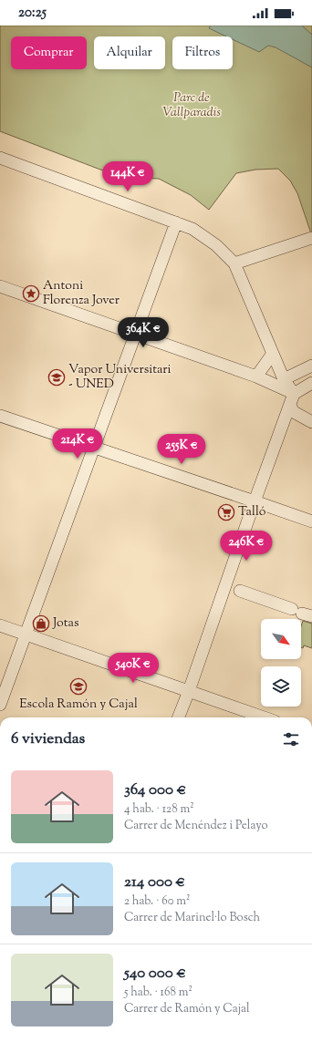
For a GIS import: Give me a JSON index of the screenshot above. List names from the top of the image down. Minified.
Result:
{"parks":["Parc de Vallparadís"],"places":{"place":["Antoni Florenza Jover"],"school or university":["Vapor Universitari - UNED","Escola Ramón y Cajal"],"supermarket":["Talló"],"shop":["Jotas"]},"north":"bottom right","page":{"status":"20:25","chip":["Comprar","Alquilar","Filtros"],"price":["144K €","364K €","214K €","255K €","246K €","540K €"],"heading":"6 viviendas","list":[{"name":"364 000 €","note":"4 hab. · 128 m² · Carrer de Menéndez i Pelayo"},{"name":"214 000 €","note":"2 hab. · 60 m² · Carrer de Marinel·lo Bosch"},{"name":"540 000 €","note":"5 hab. · 168 m² · Carrer de Ramón y Cajal"}]}}
